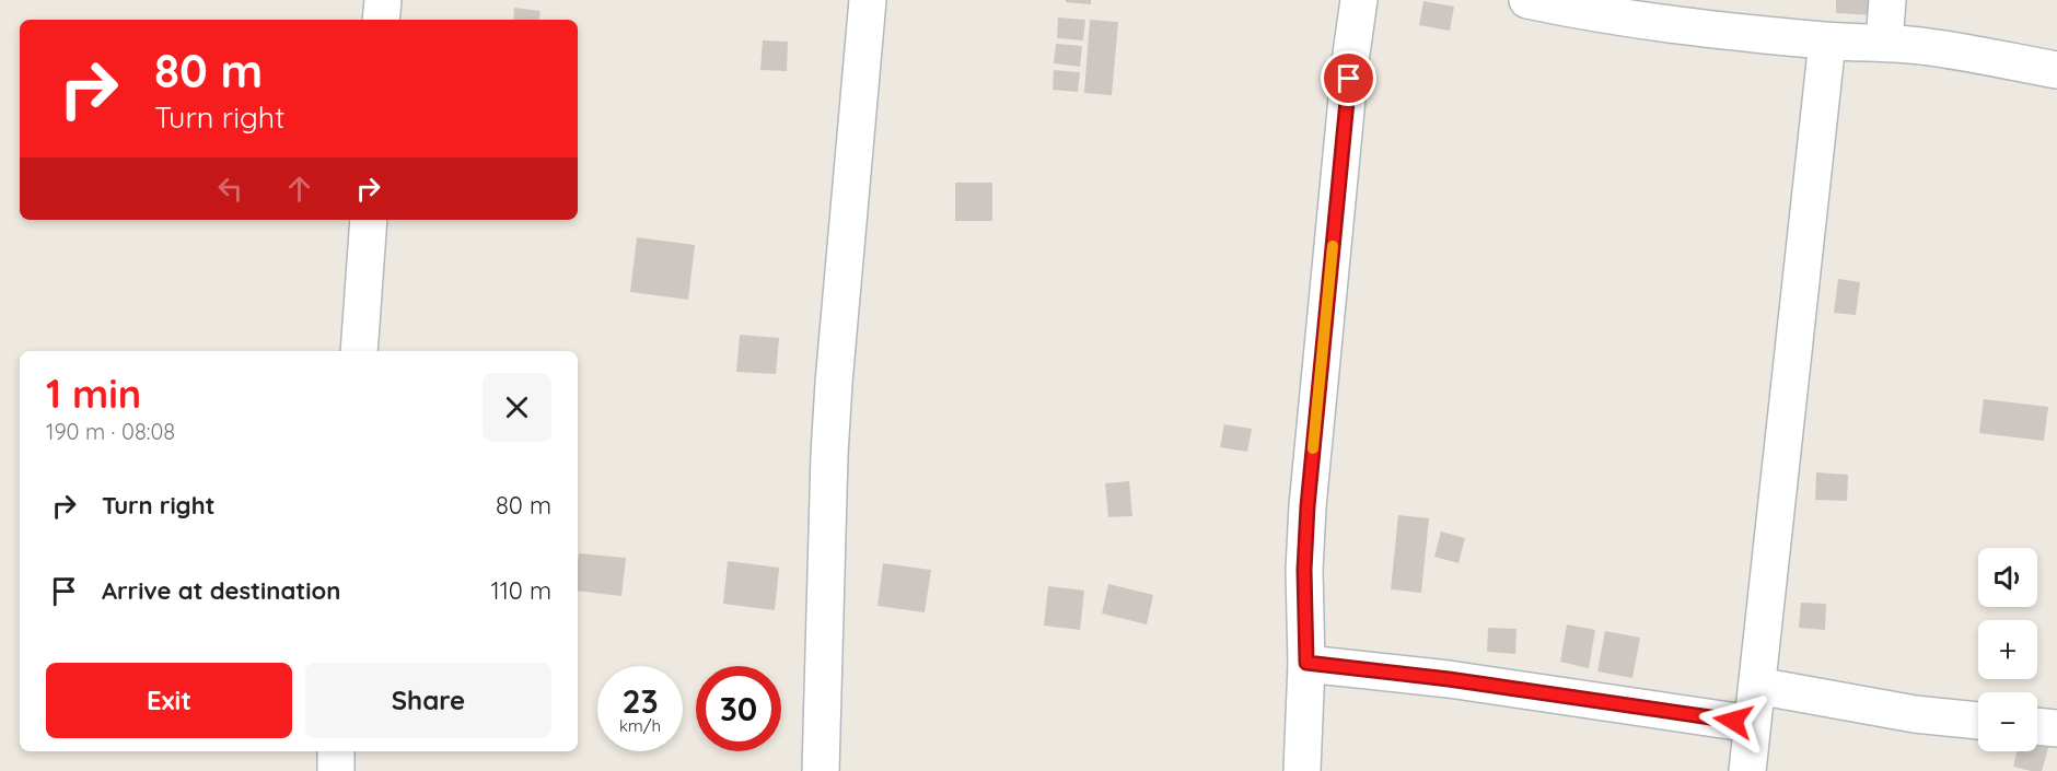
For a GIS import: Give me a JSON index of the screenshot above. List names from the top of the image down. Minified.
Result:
{"page":{"turn":["80 m","Turn right"],"heading":["1 min","190 m · 08:08"],"list":[{"name":"Turn right","value":"80 m"},{"name":"Arrive at destination","value":"110 m"}],"map_buttons":["+","−"],"buttons":["Exit","Share"],"speed":"23 km/h","limit":"30"}}
